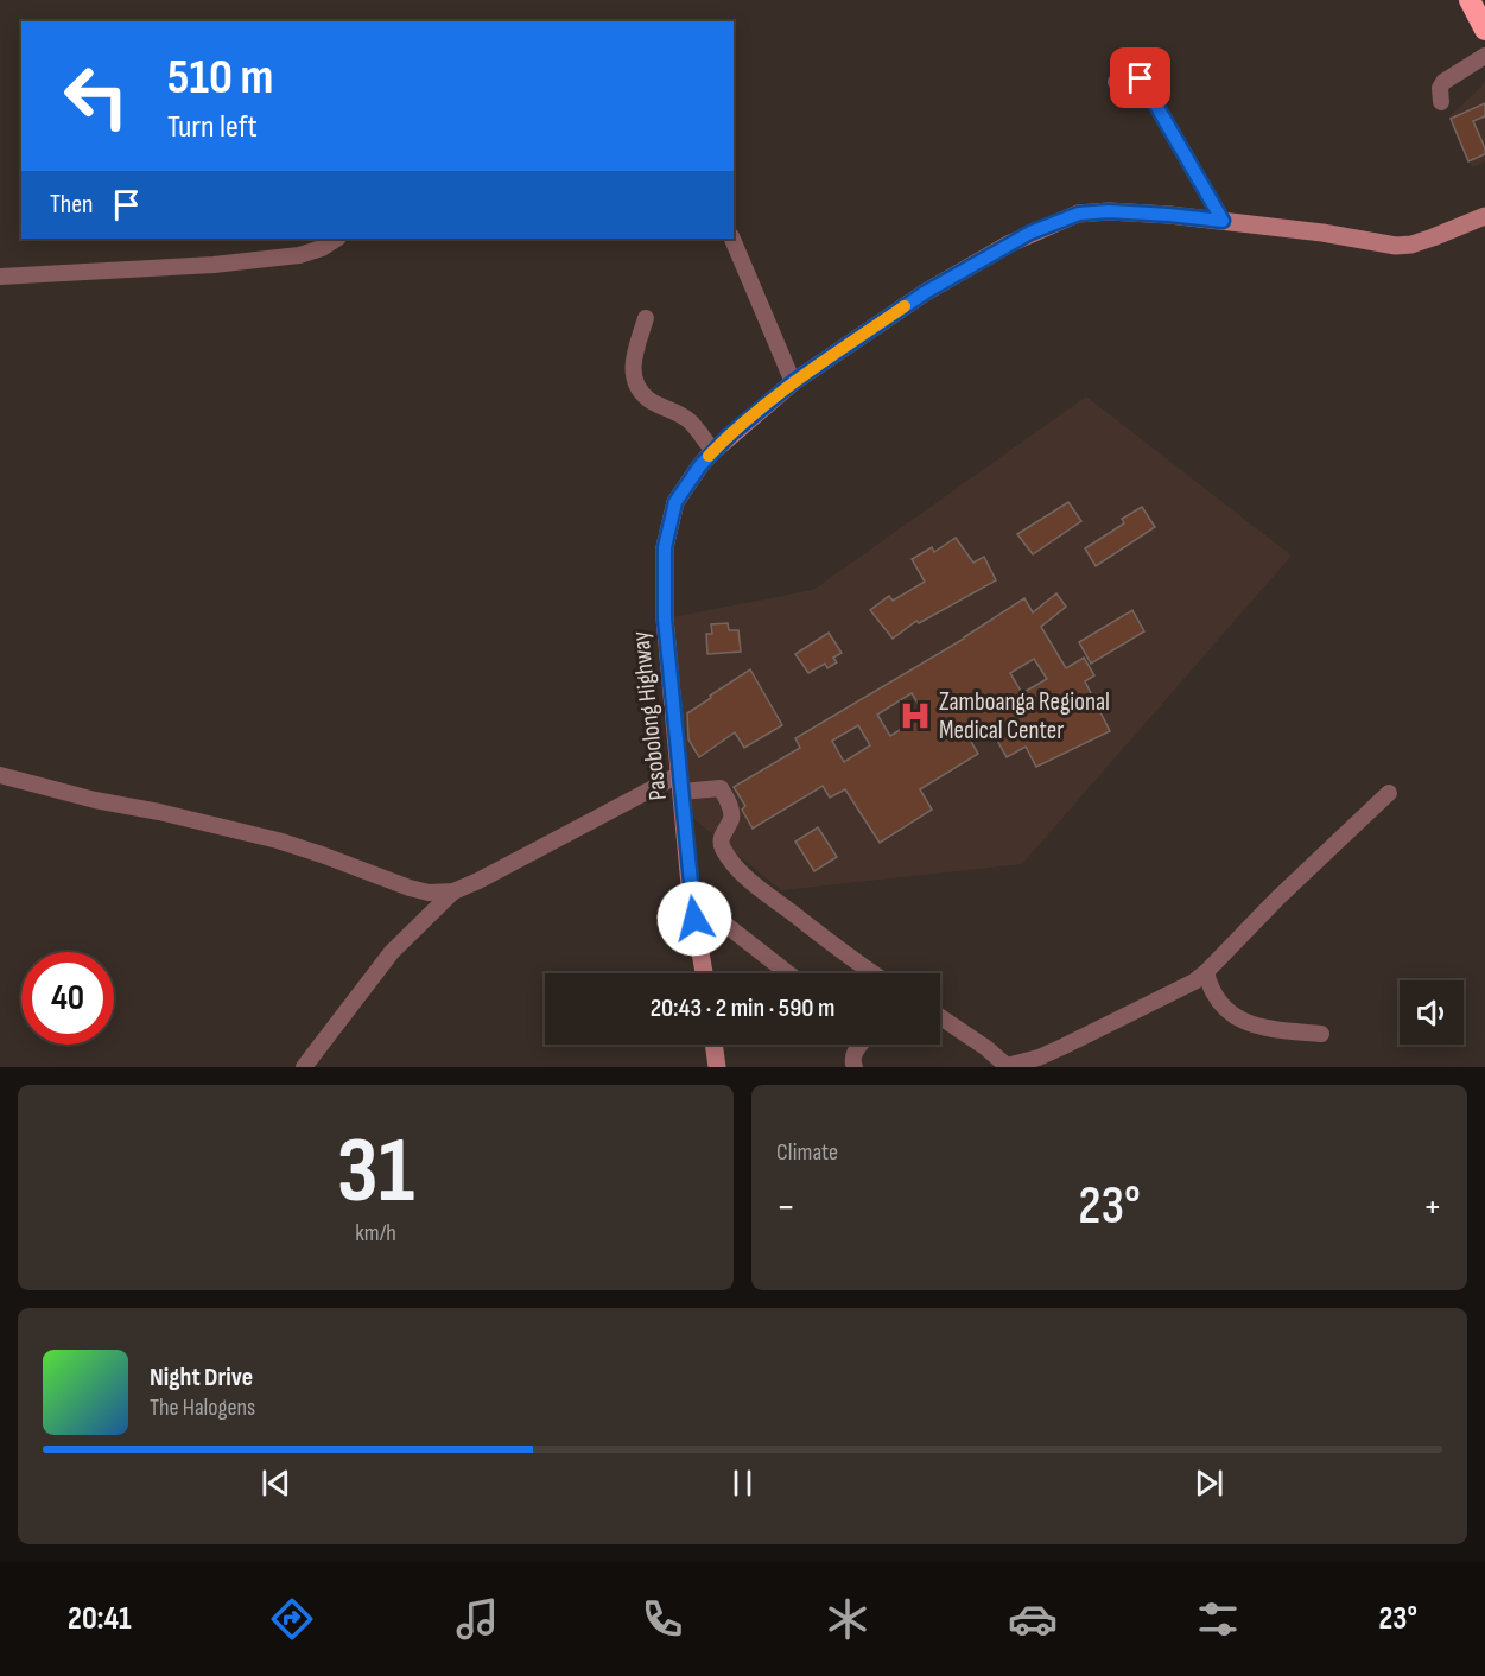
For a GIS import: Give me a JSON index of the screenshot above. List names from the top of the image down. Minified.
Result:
{"streets":{"street":["Pasobolong Highway"]},"places":{"hospital":["Zamboanga Regional Medical Center"]},"page":{"turn":["510 m","Turn left"],"then":"Then","limit":"40","trip":"20:43 · 2 min · 590 m","tile":[["31","km/h"],"Climate"],"heat":["−","23°","+"],"song":["Night Drive","The Halogens"],"tabs":["20:41","23°"]}}
